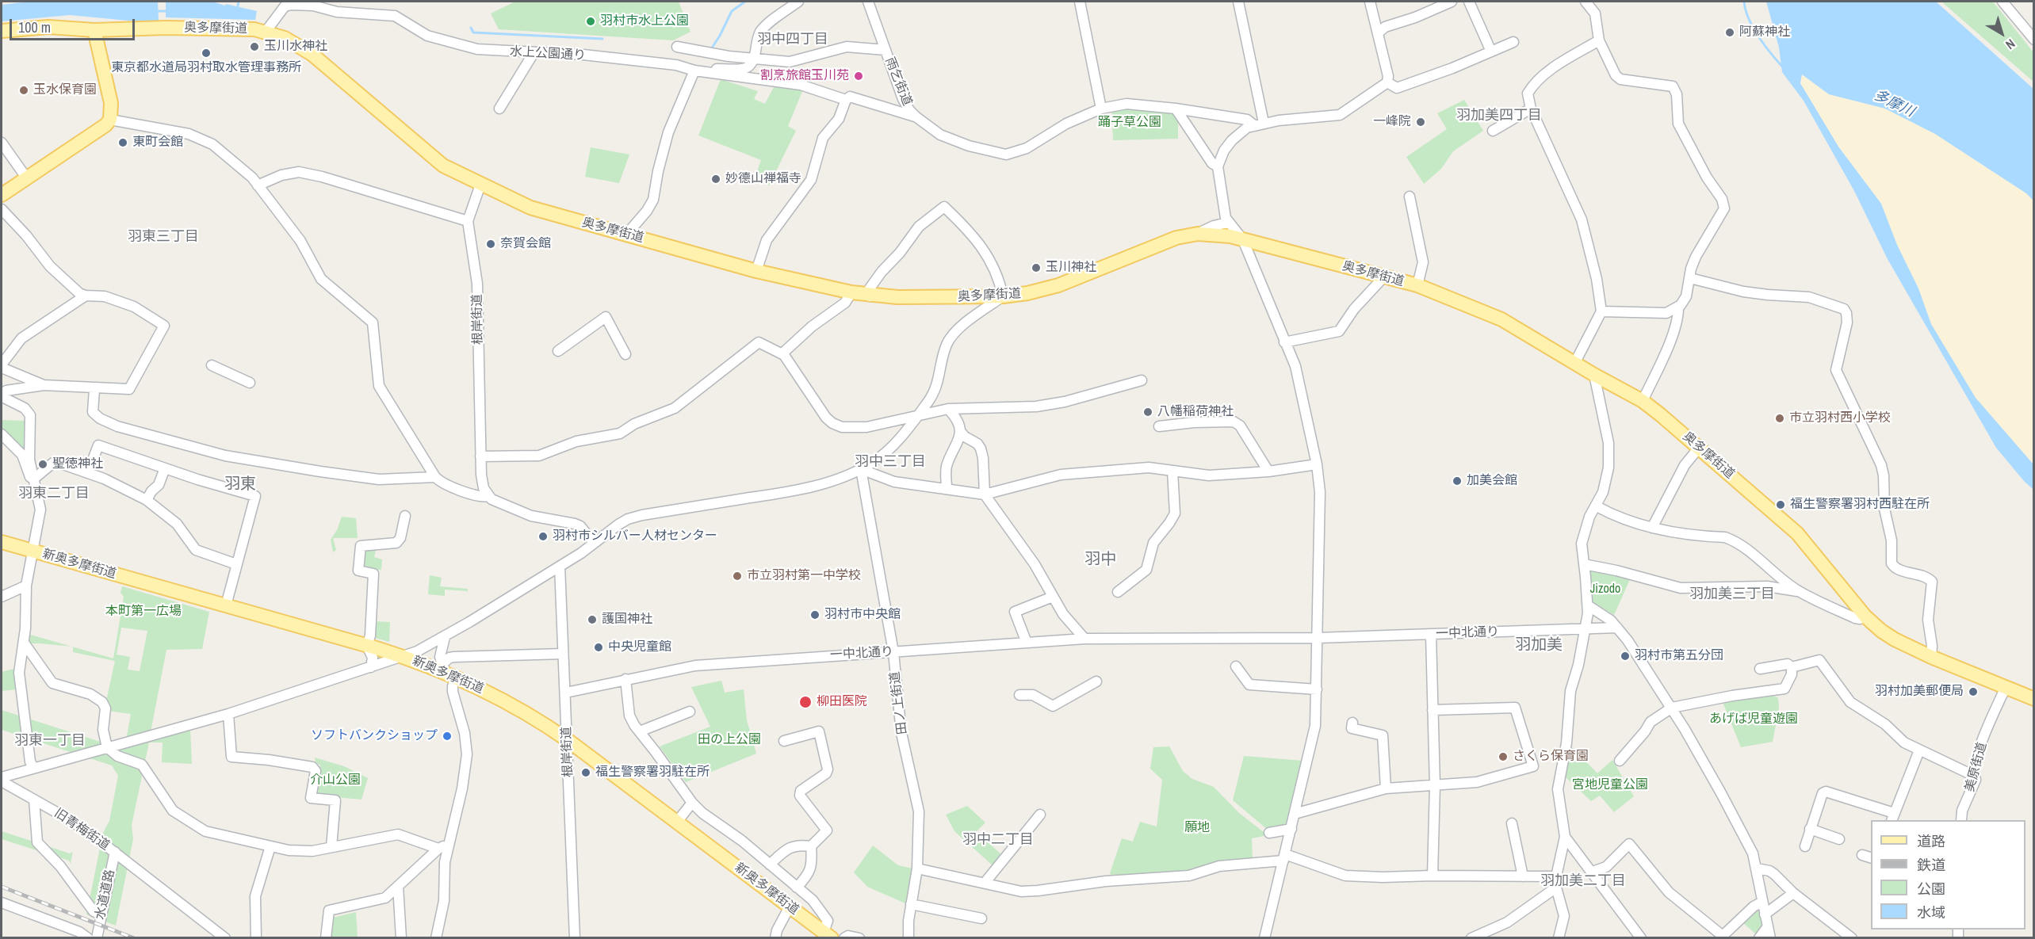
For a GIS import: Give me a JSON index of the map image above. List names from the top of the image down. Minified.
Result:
{"streets":{"main road":["奥多摩街道","新奥多摩街道"],"street":["水上公園通り","雨乞街道","根岸街道","一中北通り","田ノ上街道","美原街道","旧青梅街道","水道道路"]},"crossings":[["奥多摩街道","水上公園通り"],["奥多摩街道","根岸街道"],["奥多摩街道","美原街道"],["水上公園通り","雨乞街道"],["根岸街道","新奥多摩街道"],["根岸街道","一中北通り"],["一中北通り","田ノ上街道"],["旧青梅街道","水道道路"]],"districts":["羽中四丁目","羽加美四丁目","羽東三丁目","羽中三丁目","羽東","羽東二丁目","羽中","羽加美三丁目","羽加美","羽東一丁目","羽中二丁目","羽加美二丁目"],"water":["多摩川"],"parks":["踊子草公園","Jizodo","本町第一広場","あげば児童遊園","田の上公園","介山公園","宮地児童公園","願地"],"places":["羽村市水上公園","阿蘇神社","玉川水神社","東京都水道局羽村取水管理事務所","割烹旅館玉川苑","玉水保育園","一峰院","東町会館","妙德山禅福寺","奈賀会館","玉川神社","八幡稲荷神社","市立羽村西小学校","聖徳神社","加美会館","福生警察署羽村西駐在所","羽村市シルバー人材センター","市立羽村第一中学校","羽村市中央館","護国神社","中央児童館","羽村市第五分団","羽村加美郵便局","柳田医院","ソフトバンクショップ","さくら保育園","福生警察署羽駐在所"],"legend":["道路","鉄道","公園","水域"],"scale_bar":"100 m","north":"bottom right"}
